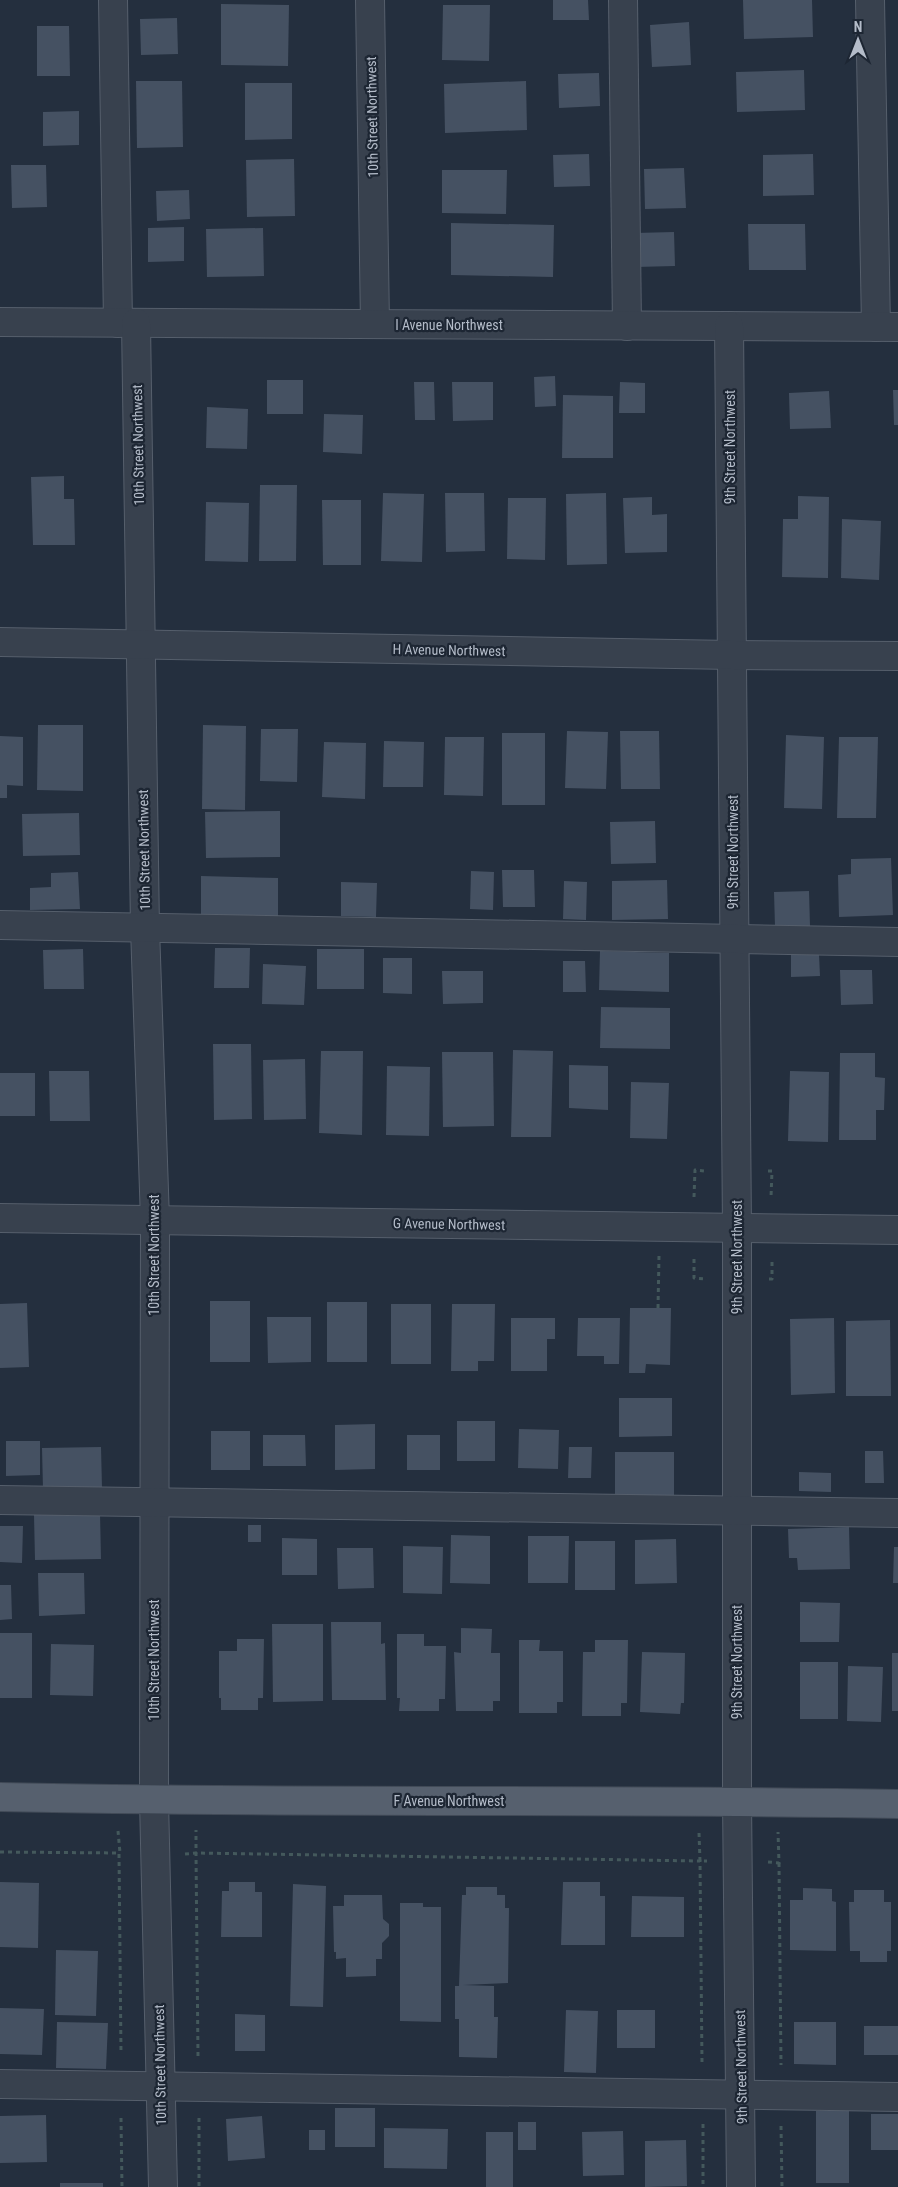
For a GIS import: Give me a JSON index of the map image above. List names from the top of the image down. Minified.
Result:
{"streets":{"main road":["F Avenue Northwest"],"street":["10th Street Northwest","I Avenue Northwest","9th Street Northwest","H Avenue Northwest","G Avenue Northwest"]},"crossings":[["10th Street Northwest","I Avenue Northwest"],["10th Street Northwest","H Avenue Northwest"],["10th Street Northwest","G Avenue Northwest"],["10th Street Northwest","F Avenue Northwest"],["I Avenue Northwest","9th Street Northwest"],["9th Street Northwest","H Avenue Northwest"],["9th Street Northwest","G Avenue Northwest"],["9th Street Northwest","F Avenue Northwest"]],"north":"top"}
